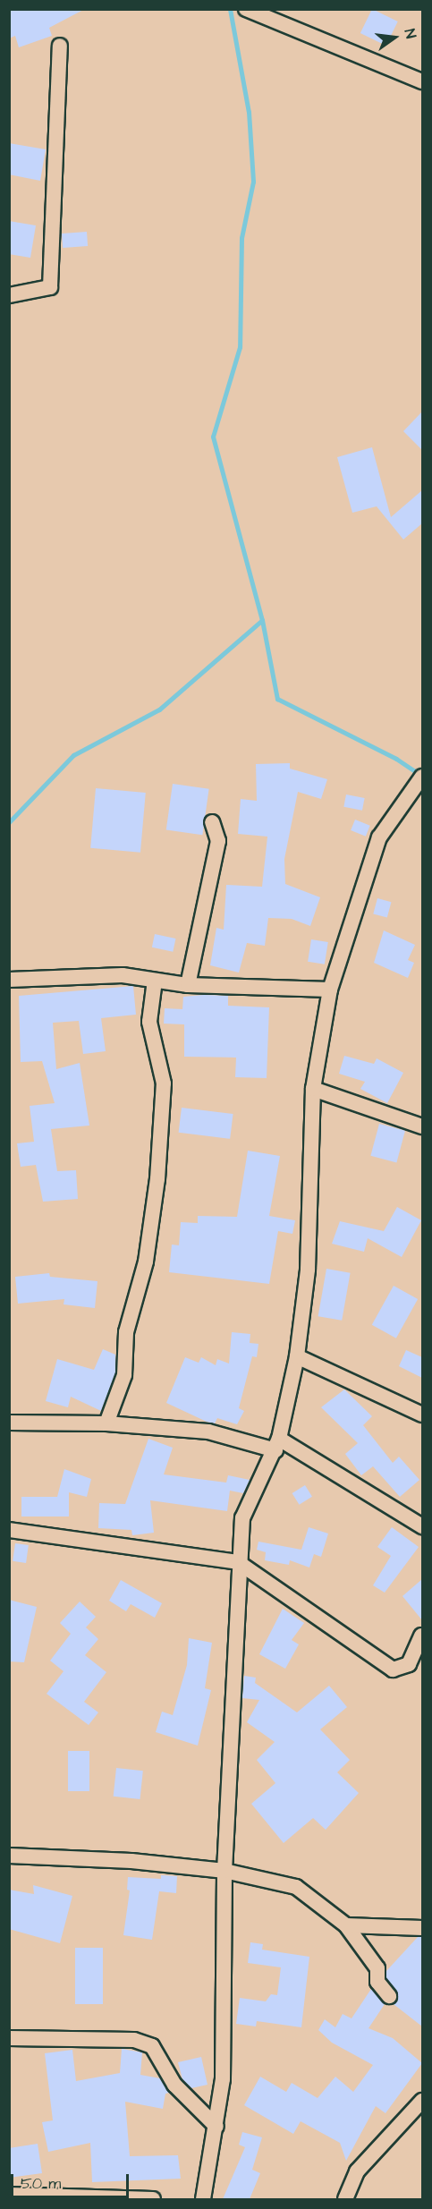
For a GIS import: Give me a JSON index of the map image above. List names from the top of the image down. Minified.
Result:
{"scale_bar":"50 m","north":"right"}
